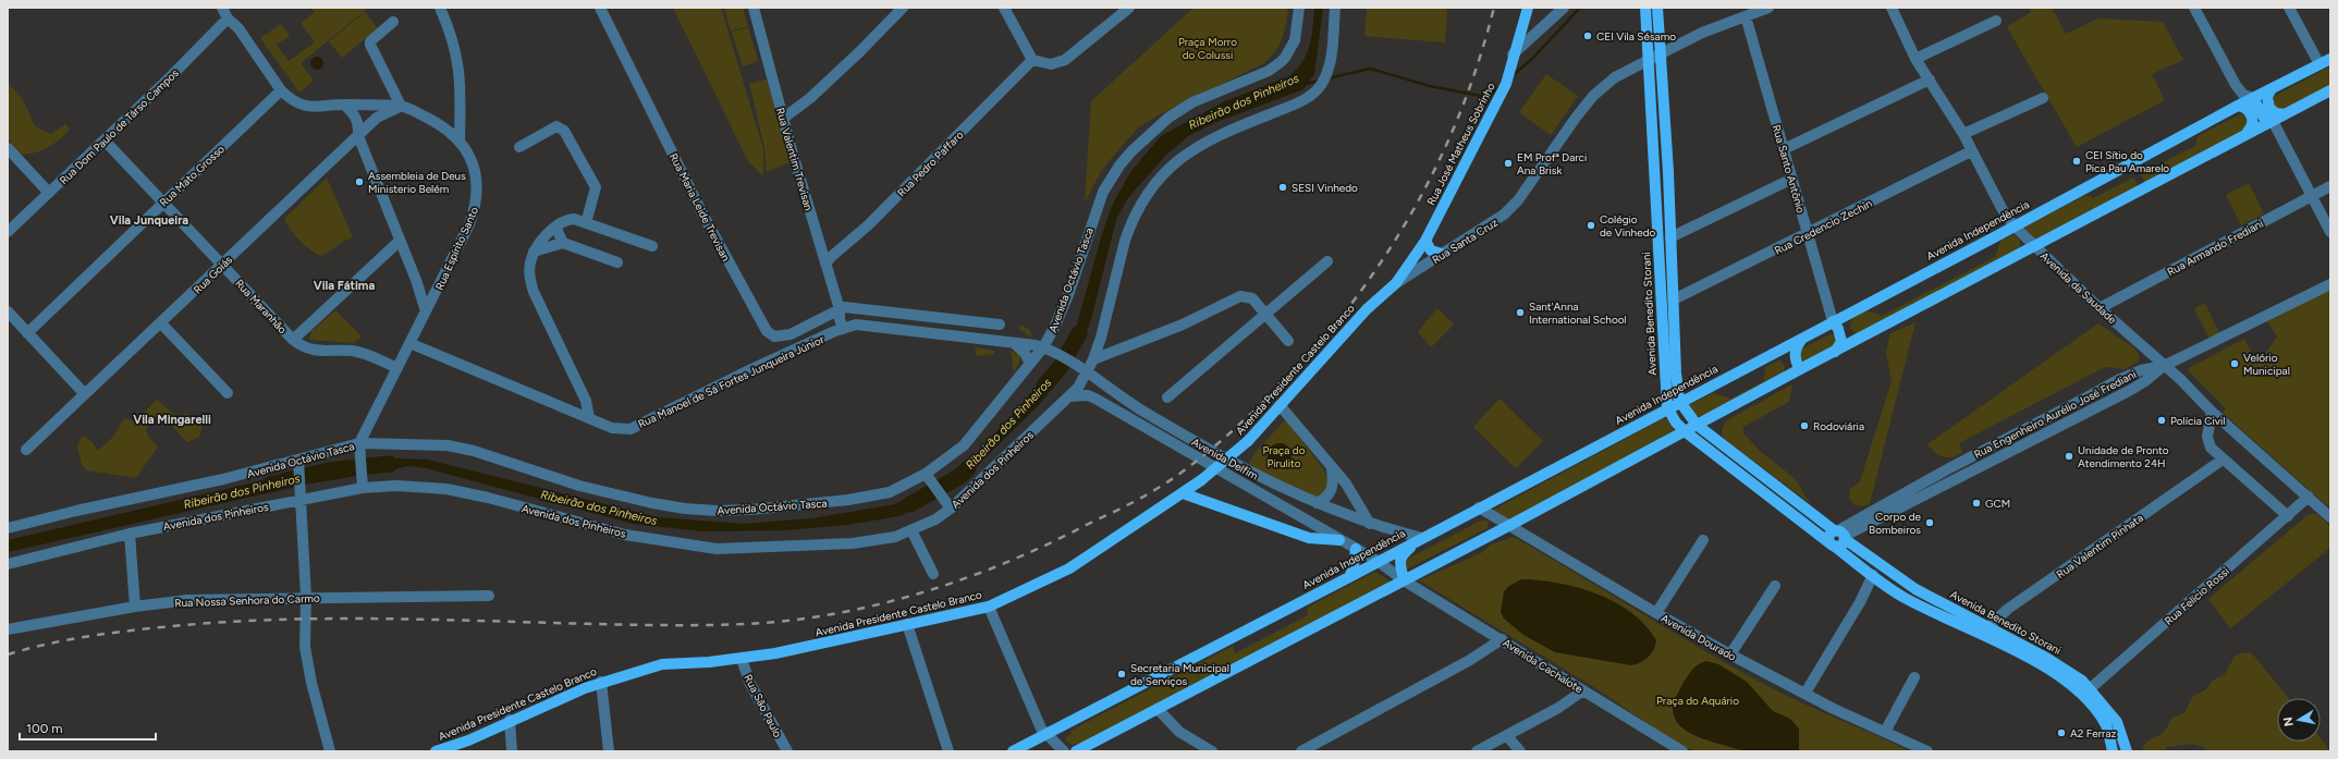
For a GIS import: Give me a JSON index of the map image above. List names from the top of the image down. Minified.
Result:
{"streets":{"main road":["Rua José Matheus Sobrinho","Avenida Independência","Avenida Benedito Storani","Avenida Presidente Castelo Branco"],"street":["Rua Dom Paulo de Társo Campos","Rua Valentim Trevisan","Rua Pedro Paffaro","Rua Santo Antônio","Rua Mato Grosso","Rua Maria Leide Trevisan","Rua Credencio Zechin","Rua Santa Cruz","Rua Armando Frediani","Rua Espírito Santo","Rua Goiás","Avenida Octávio Tasca","Avenida da Saudade","Rua Maranhão","Rua Manoel de Sá Fortes Junqueira Júnior","Rua Engenheiro Aurélio José Frediani","Avenida Delfim","Avenida dos Pinheiros","Rua Valentim Pinhata","Rua Felício Rossi","Rua Nossa Senhora do Carmo","Avenida Dourado","Avenida Cachalote","Rua São Paulo"]},"crossings":[["Rua Dom Paulo de Társo Campos","Rua Espírito Santo"],["Rua Dom Paulo de Társo Campos","Rua Maranhão"],["Rua José Matheus Sobrinho","Rua Santa Cruz"],["Rua José Matheus Sobrinho","Avenida Presidente Castelo Branco"],["Rua Valentim Trevisan","Rua Pedro Paffaro"],["Rua Valentim Trevisan","Rua Maria Leide Trevisan"],["Rua Valentim Trevisan","Rua Manoel de Sá Fortes Junqueira Júnior"],["Rua Santo Antônio","Rua Credencio Zechin"],["Rua Santo Antônio","Avenida Independência"],["Rua Santo Antônio","Rua Santa Cruz"],["Rua Mato Grosso","Rua Espírito Santo"],["Rua Mato Grosso","Rua Maranhão"],["Rua Credencio Zechin","Avenida da Saudade"],["Rua Credencio Zechin","Avenida Benedito Storani"],["Avenida Independência","Avenida da Saudade"],["Avenida Independência","Avenida Benedito Storani"],["Avenida Independência","Avenida Delfim"],["Avenida Independência","Avenida Dourado"],["Avenida Independência","Avenida Cachalote"],["Rua Santa Cruz","Avenida Benedito Storani"],["Rua Santa Cruz","Avenida Presidente Castelo Branco"],["Rua Armando Frediani","Avenida da Saudade"],["Rua Espírito Santo","Rua Goiás"],["Rua Espírito Santo","Avenida Octávio Tasca"],["Rua Espírito Santo","Rua Maranhão"],["Rua Espírito Santo","Rua Manoel de Sá Fortes Junqueira Júnior"],["Rua Goiás","Rua Maranhão"],["Avenida Octávio Tasca","Rua Manoel de Sá Fortes Junqueira Júnior"],["Avenida Octávio Tasca","Avenida Delfim"],["Avenida da Saudade","Rua Engenheiro Aurélio José Frediani"],["Avenida da Saudade","Rua Felício Rossi"],["Avenida Benedito Storani","Rua Engenheiro Aurélio José Frediani"],["Avenida Benedito Storani","Rua Valentim Pinhata"],["Avenida Benedito Storani","Rua Felício Rossi"],["Avenida Presidente Castelo Branco","Rua São Paulo"],["Rua Manoel de Sá Fortes Junqueira Júnior","Avenida Delfim"],["Avenida Delfim","Avenida dos Pinheiros"],["Avenida Delfim","Avenida Cachalote"]],"districts":["Vila Junqueira","Vila Fátima","Vila Mingarelli"],"water":["Ribeirão dos Pinheiros"],"parks":["Praça Morro do Colussi","Praça do Pirulito","Praça do Aquário"],"places":["CEI Vila Sésamo","CEI Sítio do Pica Pau Amarelo","EM Profª Darci Ana Brisk","Assembleia de Deus Ministerio Belém","SESI Vinhedo","Colégio de Vinhedo","Sant'Anna International School","Velório Municipal","Polícia Civil","Rodoviária","Unidade de Pronto Atendimento 24H","GCM","Corpo de Bombeiros","Secretaria Municipal de Serviços","A2 Ferraz"],"scale_bar":"100 m","north":"left"}
